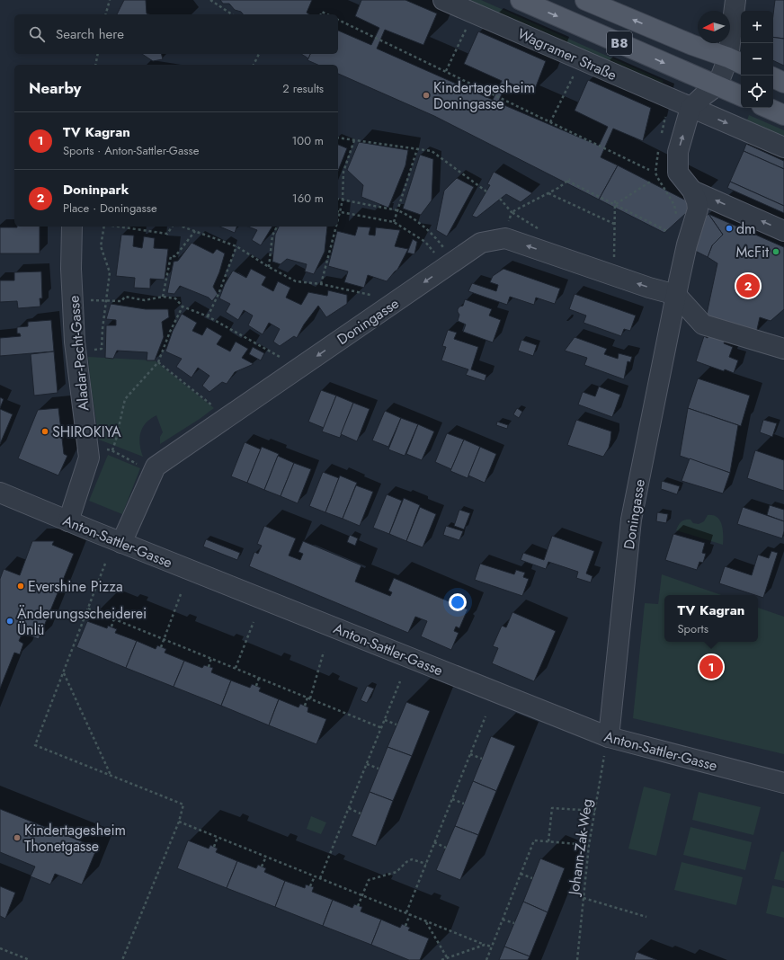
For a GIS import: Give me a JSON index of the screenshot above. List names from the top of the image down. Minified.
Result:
{"streets":{"main road":["B8","Wagramer Straße"],"street":["Doningasse","Aladar-Pecht-Gasse","Anton-Sattler-Gasse"],"path":["Johann-Zak-Weg"]},"crossings":[["Wagramer Straße","Doningasse"],["Doningasse","Anton-Sattler-Gasse"],["Doningasse","Johann-Zak-Weg"],["Aladar-Pecht-Gasse","Anton-Sattler-Gasse"],["Anton-Sattler-Gasse","Johann-Zak-Weg"]],"places":["Kindertagesheim Doningasse","dm","McFit","SHIROKIYA","Evershine Pizza","Änderungsscheiderei Ünlü","Kindertagesheim Thonetgasse"],"north":"left","page":{"map_buttons":["+","−"],"search":"Search here","heading":["Nearby","2 results"],"list":[{"mark":"1","name":"TV Kagran","note":"Sports · Anton-Sattler-Gasse","value":"100 m"},{"mark":"2","name":"Doninpark","note":"Place · Doningasse","value":"160 m"}],"pins":["2","1"],"popup":["TV Kagran","Sports"]}}
